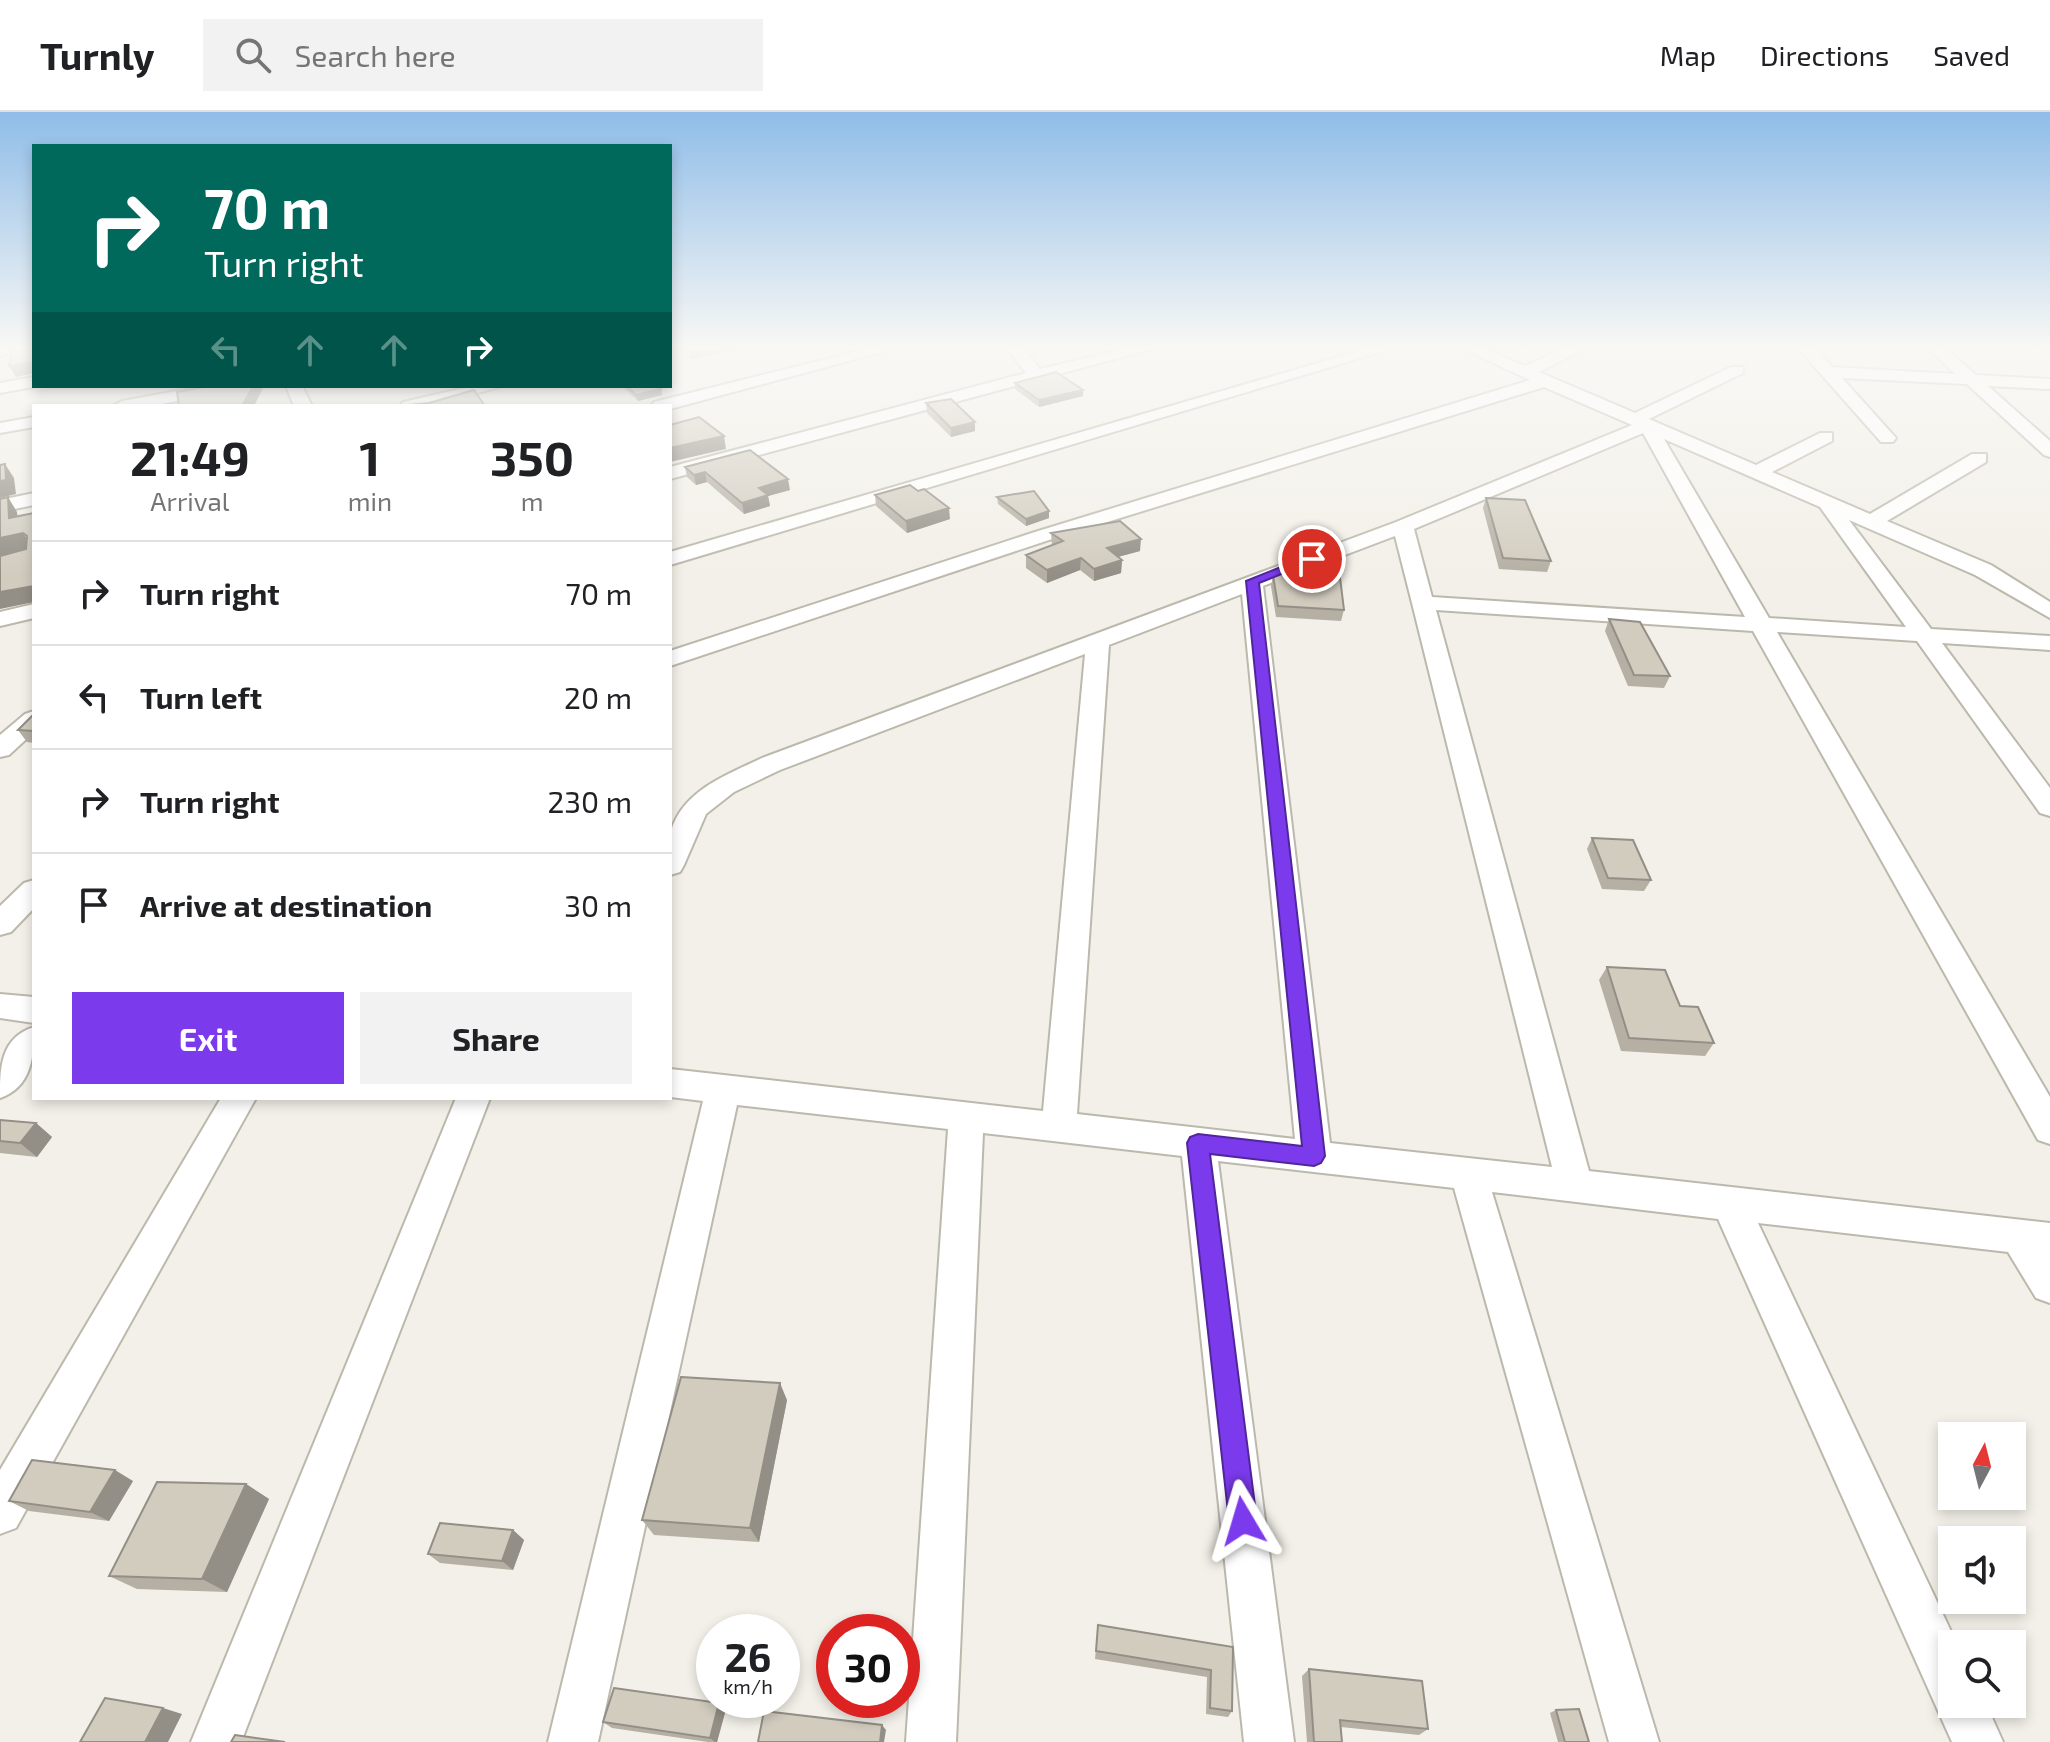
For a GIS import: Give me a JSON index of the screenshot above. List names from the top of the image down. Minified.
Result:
{"north":"top","page":{"header":"Turnly","search":"Search here","nav":["Map","Directions","Saved"],"turn":["70 m","Turn right"],"eta":["21:49","Arrival","1","min","350","m"],"list":[{"name":"Turn right","value":"70 m"},{"name":"Turn left","value":"20 m"},{"name":"Turn right","value":"230 m"},{"name":"Arrive at destination","value":"30 m"}],"buttons":["Exit","Share"],"speed":"26 km/h","limit":"30"}}
